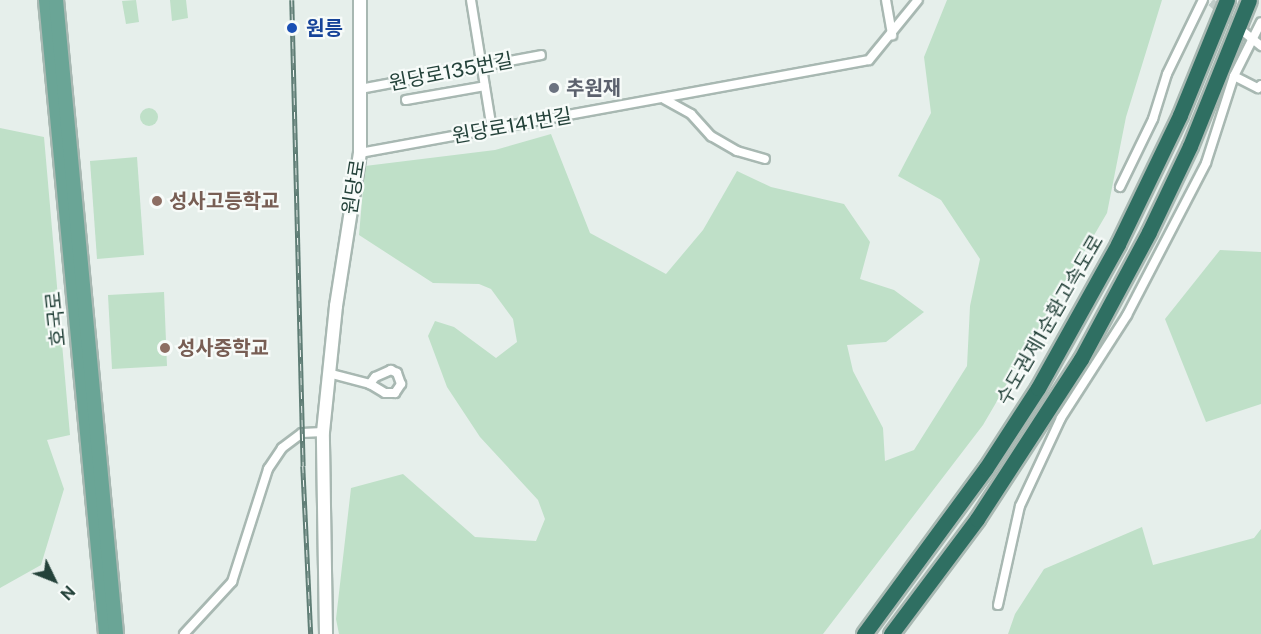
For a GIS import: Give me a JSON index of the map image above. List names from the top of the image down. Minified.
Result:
{"streets":{"highway":["수도권제1순환고속도로"],"main road":["원당로","호국로"],"street":["원당로135번길","원당로141번길"]},"crossings":[["원당로135번길","원당로"],["원당로141번길","원당로"]],"places":["원릉","추원재","성사고등학교","성사중학교"],"north":"bottom right"}
